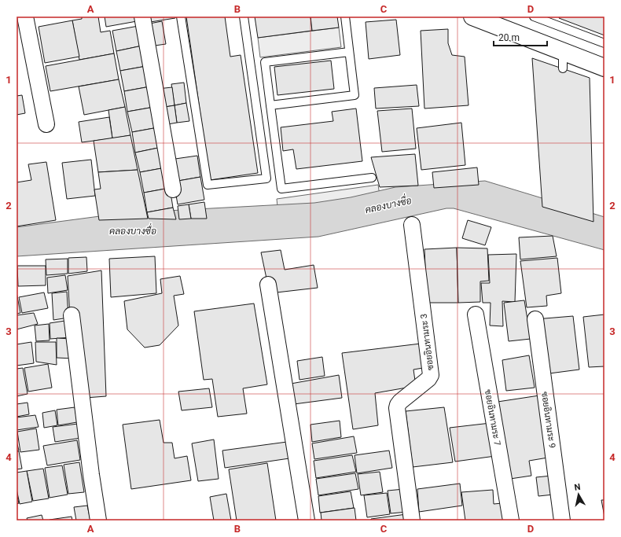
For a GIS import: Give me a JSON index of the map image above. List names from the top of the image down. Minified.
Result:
{"streets":{"street":["ซอยอินทามระ 3","ซอยอินทามระ 7","ซอยอินทามระ 9"]},"water":["คลองบางซื่อ"],"scale_bar":"20 m","north":"top","grid":{"columns":["A","B","C","D"],"rows":["1","2","3","4"]}}
